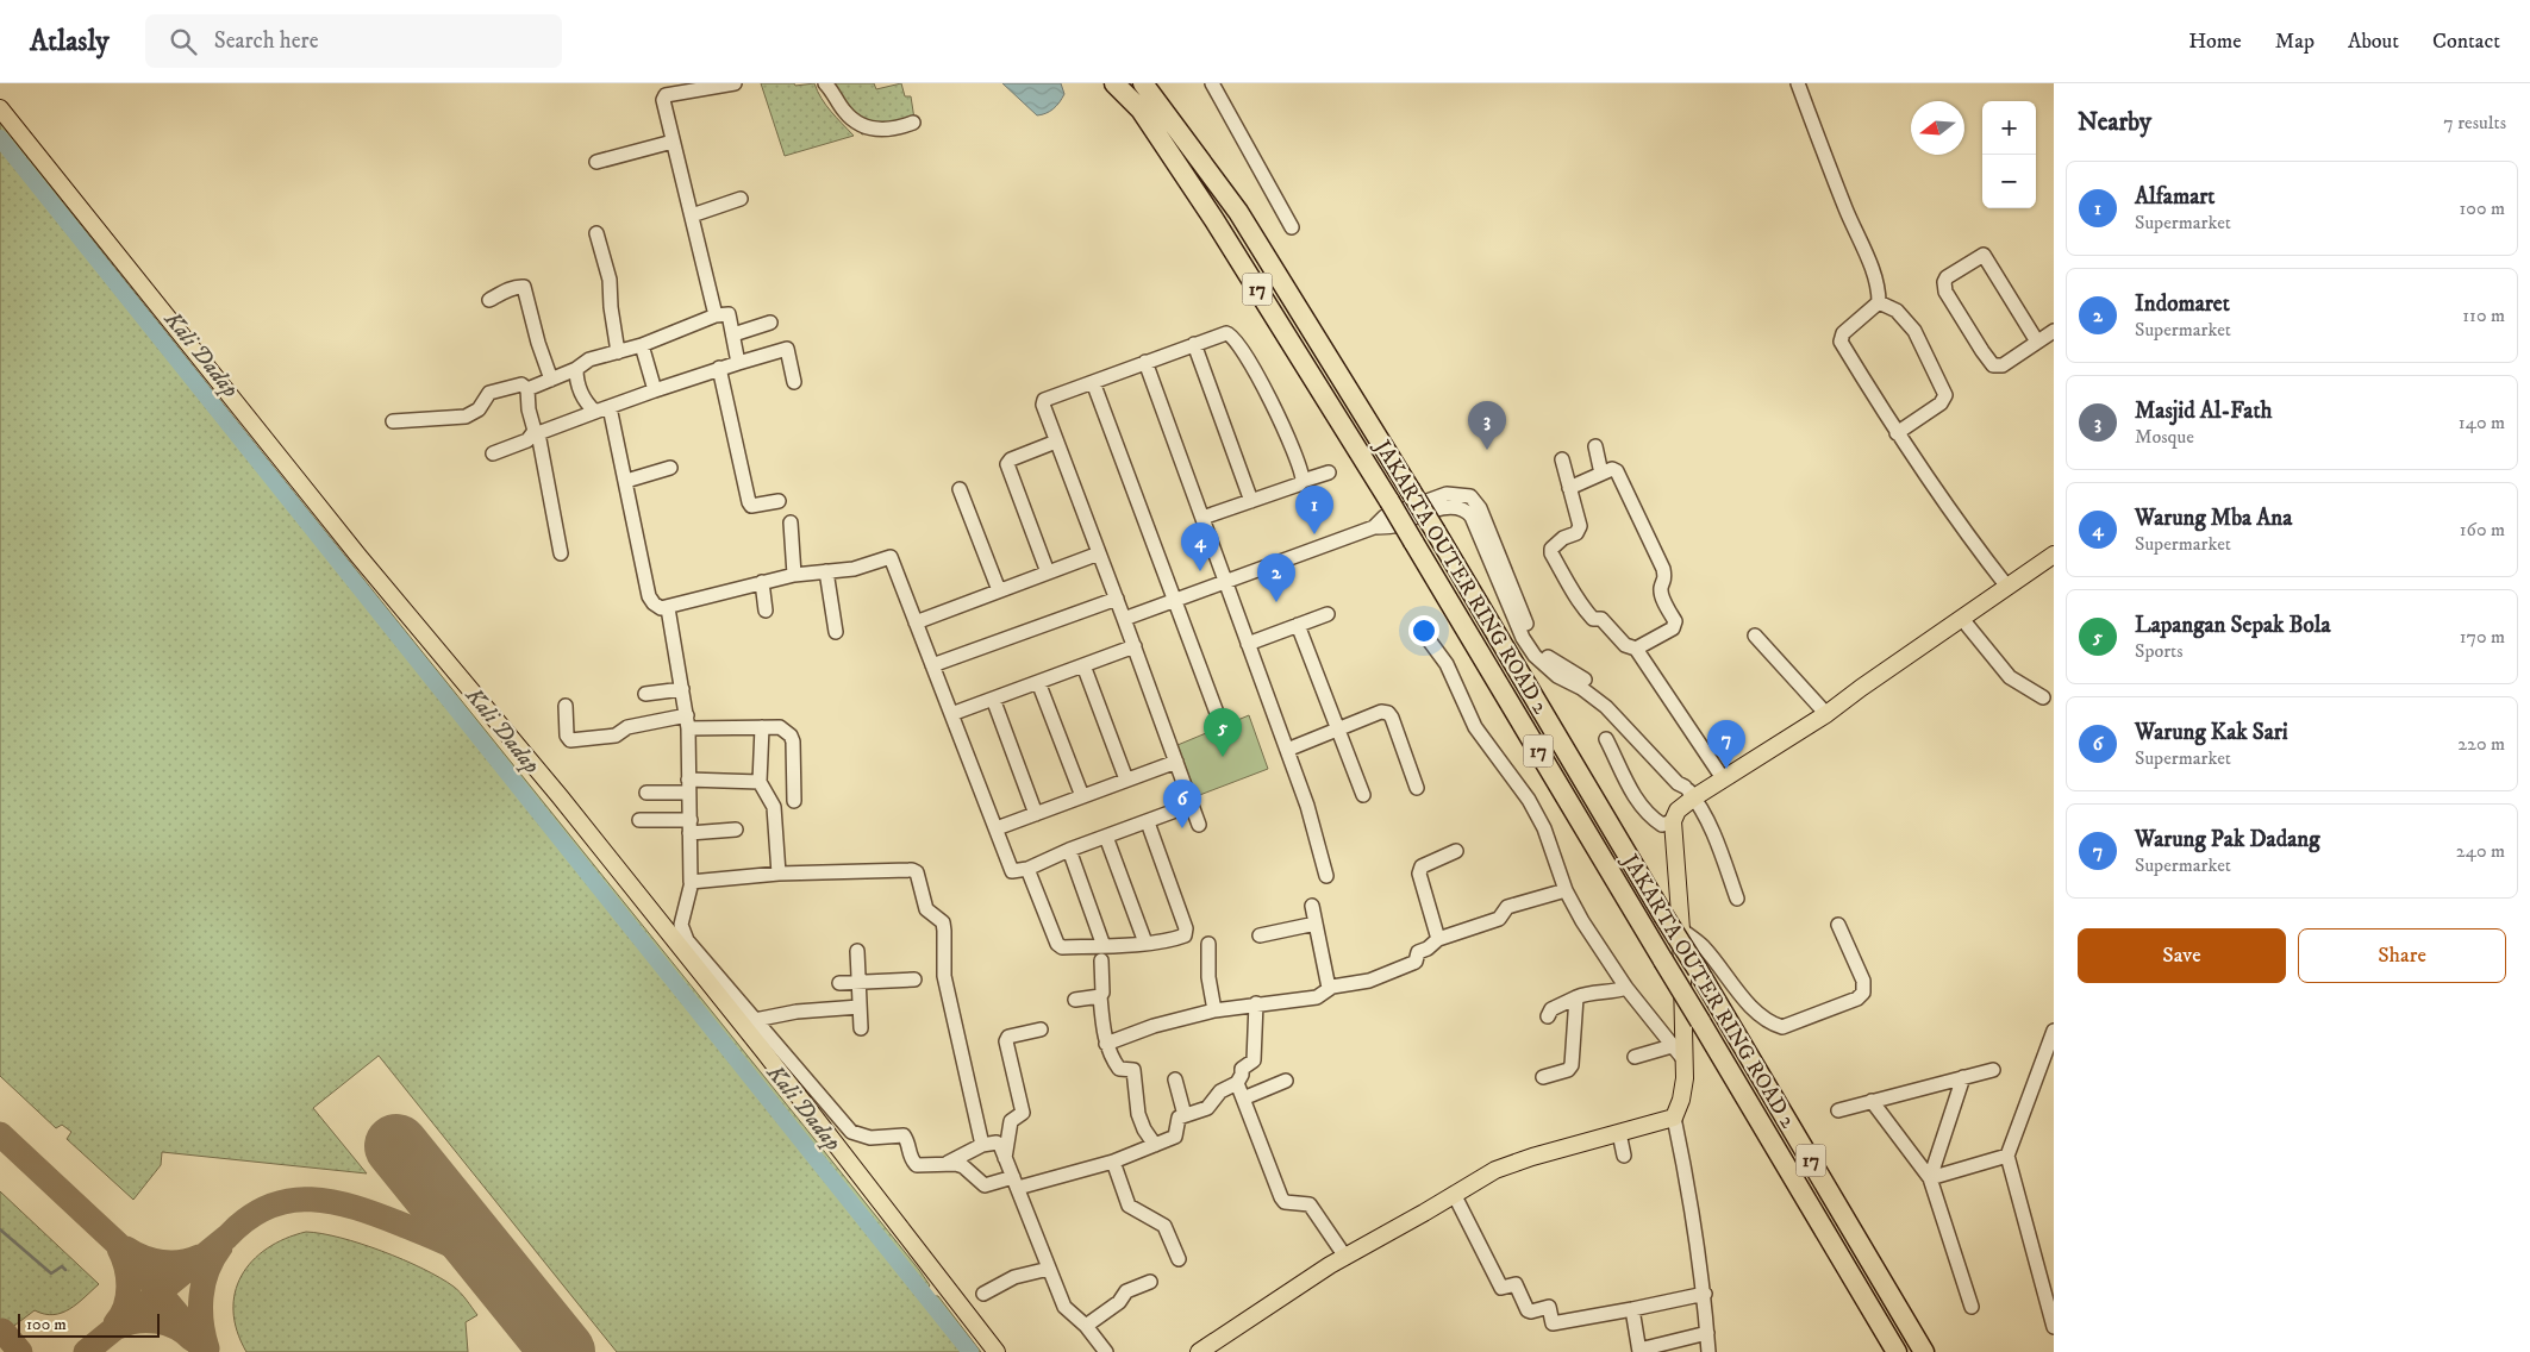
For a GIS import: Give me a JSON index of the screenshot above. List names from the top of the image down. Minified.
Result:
{"streets":{"highway":["17","JAKARTA OUTER RING ROAD 2"]},"water":["Kali Dadap"],"scale_bar":"100 m","north":"left","page":{"header":"Atlasly","search":"Search here","nav":["Home","Map","About","Contact"],"heading":["Nearby","7 results"],"map_buttons":["+","−"],"list":[{"mark":"1","name":"Alfamart","note":"Supermarket","value":"100 m"},{"mark":"2","name":"Indomaret","note":"Supermarket","value":"110 m"},{"mark":"3","name":"Masjid Al-Fath","note":"Mosque","value":"140 m"},{"mark":"4","name":"Warung Mba Ana","note":"Supermarket","value":"160 m"},{"mark":"5","name":"Lapangan Sepak Bola","note":"Sports","value":"170 m"},{"mark":"6","name":"Warung Kak Sari","note":"Supermarket","value":"220 m"},{"mark":"7","name":"Warung Pak Dadang","note":"Supermarket","value":"240 m"}],"pins":["3","1","4","2","5","7","6"],"buttons":["Save","Share"],"scale":"100 m"}}
